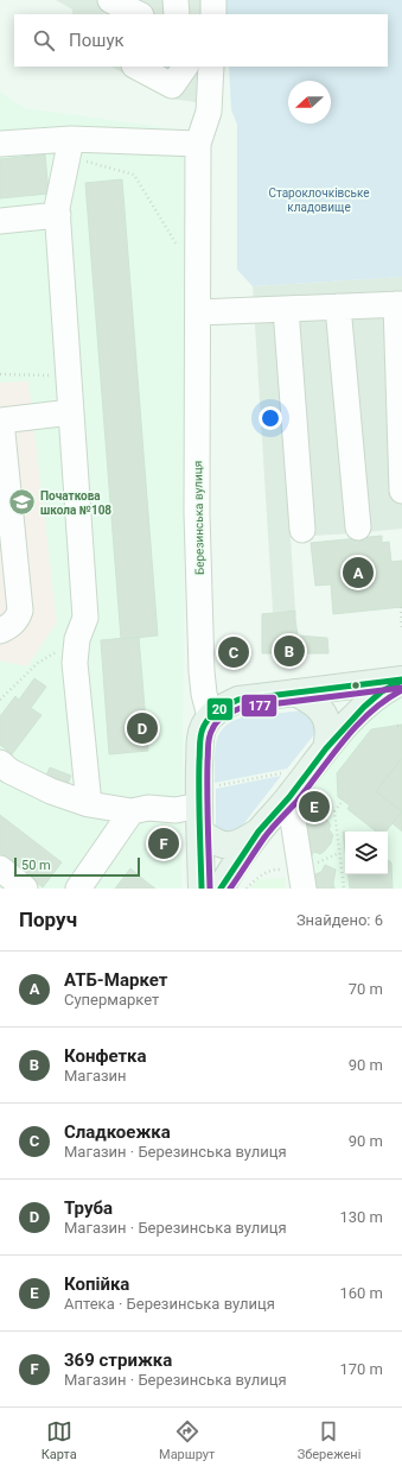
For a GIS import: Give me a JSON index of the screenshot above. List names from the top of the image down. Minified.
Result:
{"streets":{"street":["Березинська вулиця"]},"parks":["Староклочківське кладовище"],"places":{"school or university":["Початкова школа №108"]},"lines":["transit line 20","transit line 177"],"scale_bar":"50 m","north":"left","page":{"search":"Пошук","pins":["A","B","C","D","E","F"],"scale":"50 m","heading":["Поруч","Знайдено: 6"],"list":[{"mark":"A","name":"АТБ-Маркет","note":"Супермаркет","value":"70 m"},{"mark":"B","name":"Конфетка","note":"Магазин","value":"90 m"},{"mark":"C","name":"Сладкоежка","note":"Магазин · Березинська вулиця","value":"90 m"},{"mark":"D","name":"Труба","note":"Магазин · Березинська вулиця","value":"130 m"},{"mark":"E","name":"Копійка","note":"Аптека · Березинська вулиця","value":"160 m"},{"mark":"F","name":"369 стрижка","note":"Магазин · Березинська вулиця","value":"170 m"}],"nav":["Карта","Маршрут","Збережені"]}}
